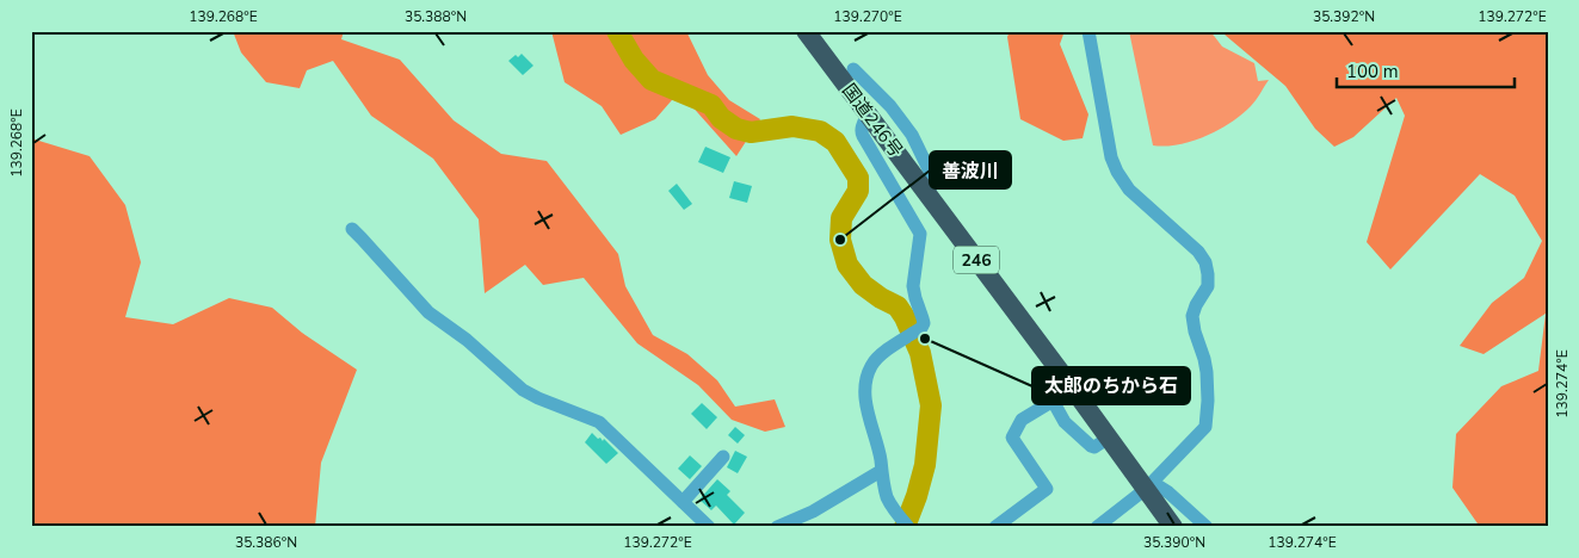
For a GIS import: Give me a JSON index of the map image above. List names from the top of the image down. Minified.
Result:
{"streets":{"highway":["国道246号","246"]},"places":["善波川","太郎のちから石"],"scale_bar":"100 m","coordinates":["139.268°E","35.388°N","139.270°E","35.392°N","139.272°E","139.274°E","35.386°N","35.390°N"]}
